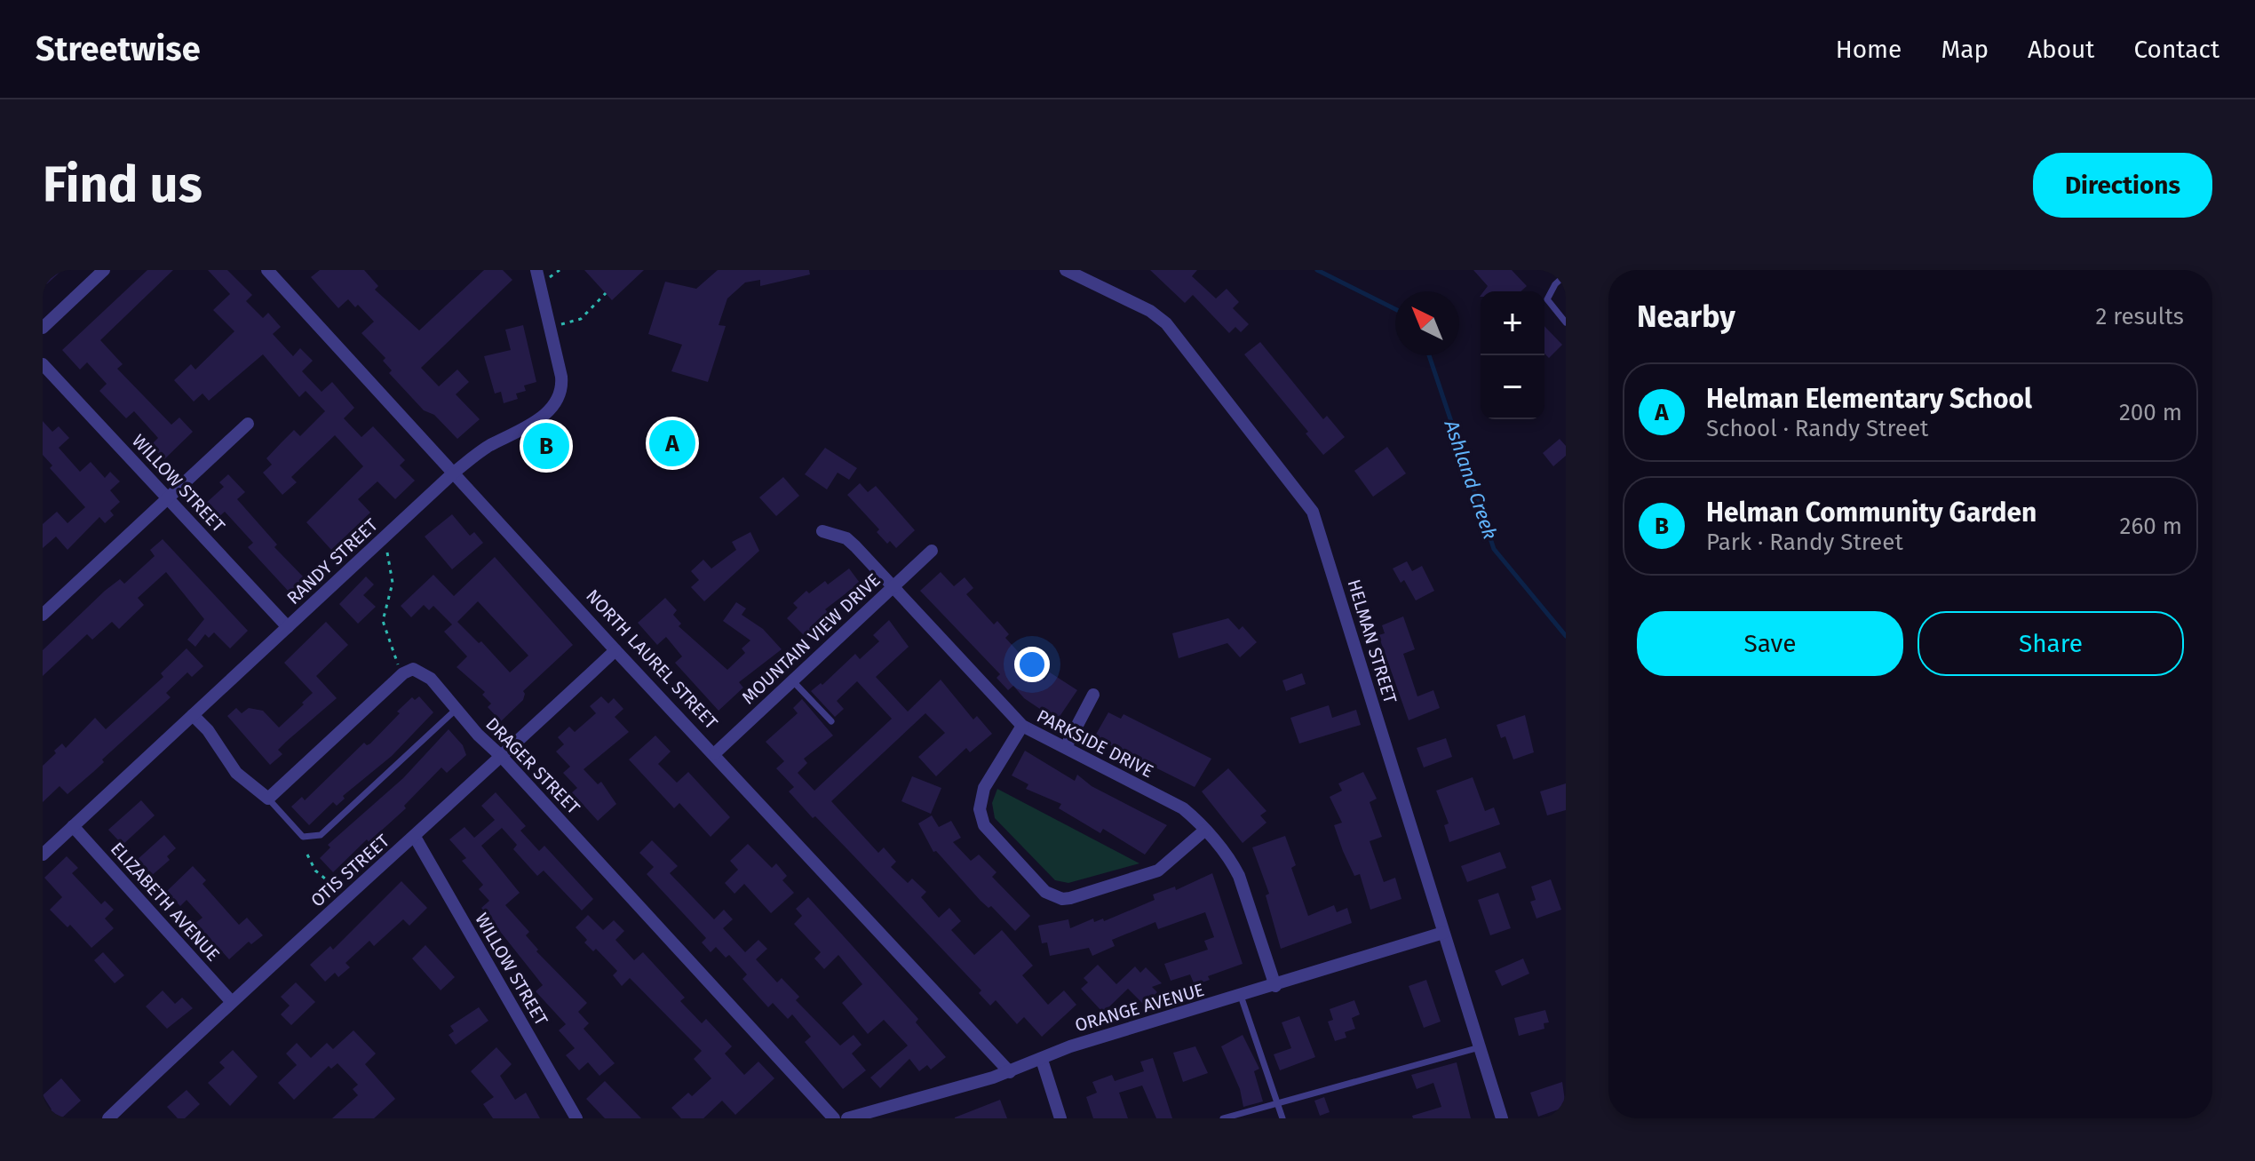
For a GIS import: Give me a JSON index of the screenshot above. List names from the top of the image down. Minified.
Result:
{"streets":{"street":["WILLOW STREET","RANDY STREET","MOUNTAIN VIEW DRIVE","HELMAN STREET","NORTH LAUREL STREET","PARKSIDE DRIVE","DRAGER STREET","OTIS STREET","ELIZABETH AVENUE","ORANGE AVENUE"]},"crossings":[["WILLOW STREET","RANDY STREET"],["WILLOW STREET","OTIS STREET"],["RANDY STREET","NORTH LAUREL STREET"],["RANDY STREET","ELIZABETH AVENUE"],["MOUNTAIN VIEW DRIVE","NORTH LAUREL STREET"],["MOUNTAIN VIEW DRIVE","PARKSIDE DRIVE"],["HELMAN STREET","ORANGE AVENUE"],["NORTH LAUREL STREET","OTIS STREET"],["NORTH LAUREL STREET","ORANGE AVENUE"],["PARKSIDE DRIVE","ORANGE AVENUE"],["DRAGER STREET","OTIS STREET"],["OTIS STREET","ELIZABETH AVENUE"]],"water":["Ashland Creek"],"north":"top left","page":{"header":"Streetwise","nav":["Home","Map","About","Contact"],"buttons":["Directions",["Save","Share"]],"title":"Find us","heading":["Nearby","2 results"],"map_buttons":["+","−"],"list":[{"mark":"A","name":"Helman Elementary School","note":"School · Randy Street","value":"200 m"},{"mark":"B","name":"Helman Community Garden","note":"Park · Randy Street","value":"260 m"}],"pins":["A","B"]}}
